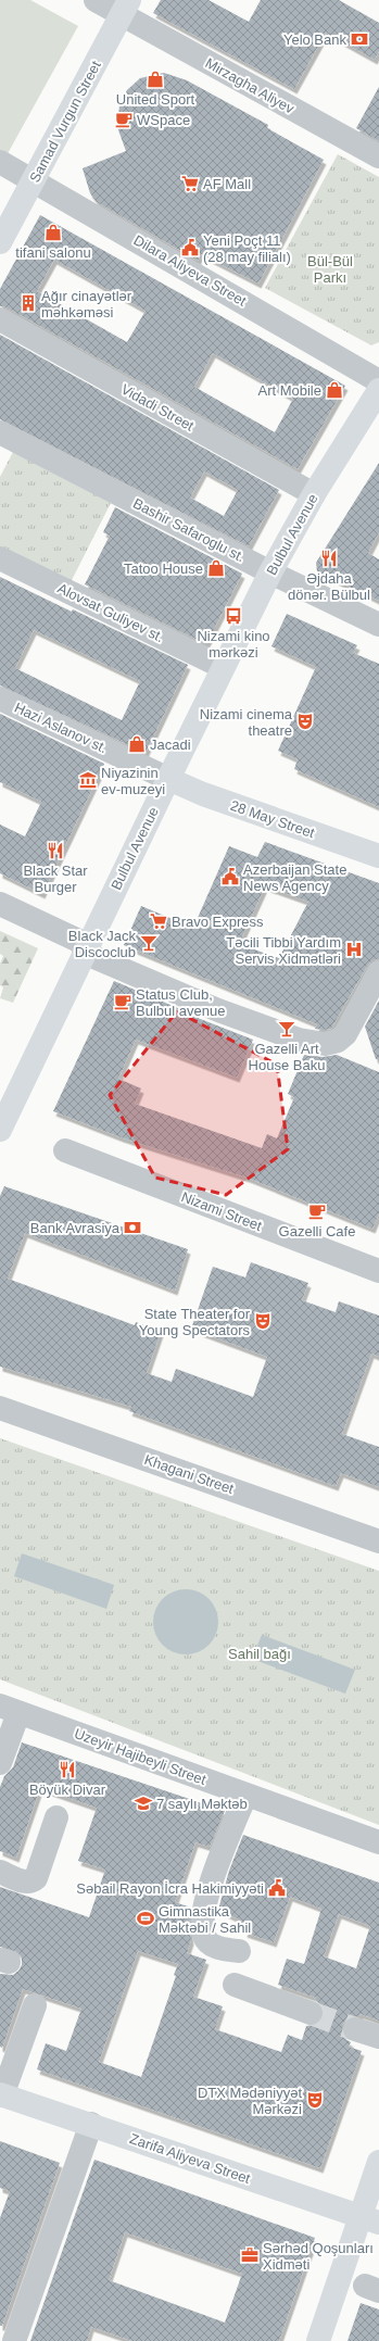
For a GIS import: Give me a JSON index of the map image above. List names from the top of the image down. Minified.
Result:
{"streets":{"main road":["Samad Vurgun Street","Bulbul Avenue","28 May Street","Zarifa Aliyeva Street"],"street":["Mirzagha Aliyev","Dilara Aliyeva Street","Vidadi Street","Bashir Safaroglu st.","Alovsat Guliyev st.","Hazi Aslanov st.","Nizami Street","Khagani Street","Uzeyir Hajibeyli Street"]},"crossings":[["Mirzagha Aliyev","Samad Vurgun Street"],["Samad Vurgun Street","Dilara Aliyeva Street"],["Vidadi Street","Bulbul Avenue"],["Bashir Safaroglu st.","Bulbul Avenue"],["Bulbul Avenue","Alovsat Guliyev st."],["Bulbul Avenue","Hazi Aslanov st."],["Bulbul Avenue","28 May Street"],["Hazi Aslanov st.","28 May Street"]],"parks":["Bül-Bül Parkı","Sahil bağı"],"places":{"bank":["Yelo Bank","Bank Avrasiya"],"shop":["United Sport","tifani salonu","Art Mobile","Tatoo House","Jacadi"],"cafe":["WSpace","Status Club, Bulbul avenue","Gazelli Cafe"],"supermarket":["AF Mall","Bravo Express"],"public building":["Yeni Poçt 11 (28 may filialı)","Azerbaijan State News Agency","Səbail Rayon İcra Hakimiyyəti"],"building":["Ağır cinayətlər məhkəməsi"],"restaurant":["Əjdaha dönər. Bülbul","Black Star Burger","Böyük Divar"],"bus stop":["Nizami kino mərkəzi"],"theatre":["Nizami cinema theatre","State Theater for Young Spectators","DTX Mədəniyyət Mərkəzi"],"museum":["Niyazinin ev-muzeyi"],"bar":["Black Jack Discoclub","Gazelli Art House Baku"],"hospital":["Təcili Tibbi Yardım Servis Xidmətləri"],"school or university":["7 saylı Məktəb"],"sports":["Gimnastika Məktəbi / Sahil"],"office":["Sərhəd Qoşunları Xidməti"]}}
